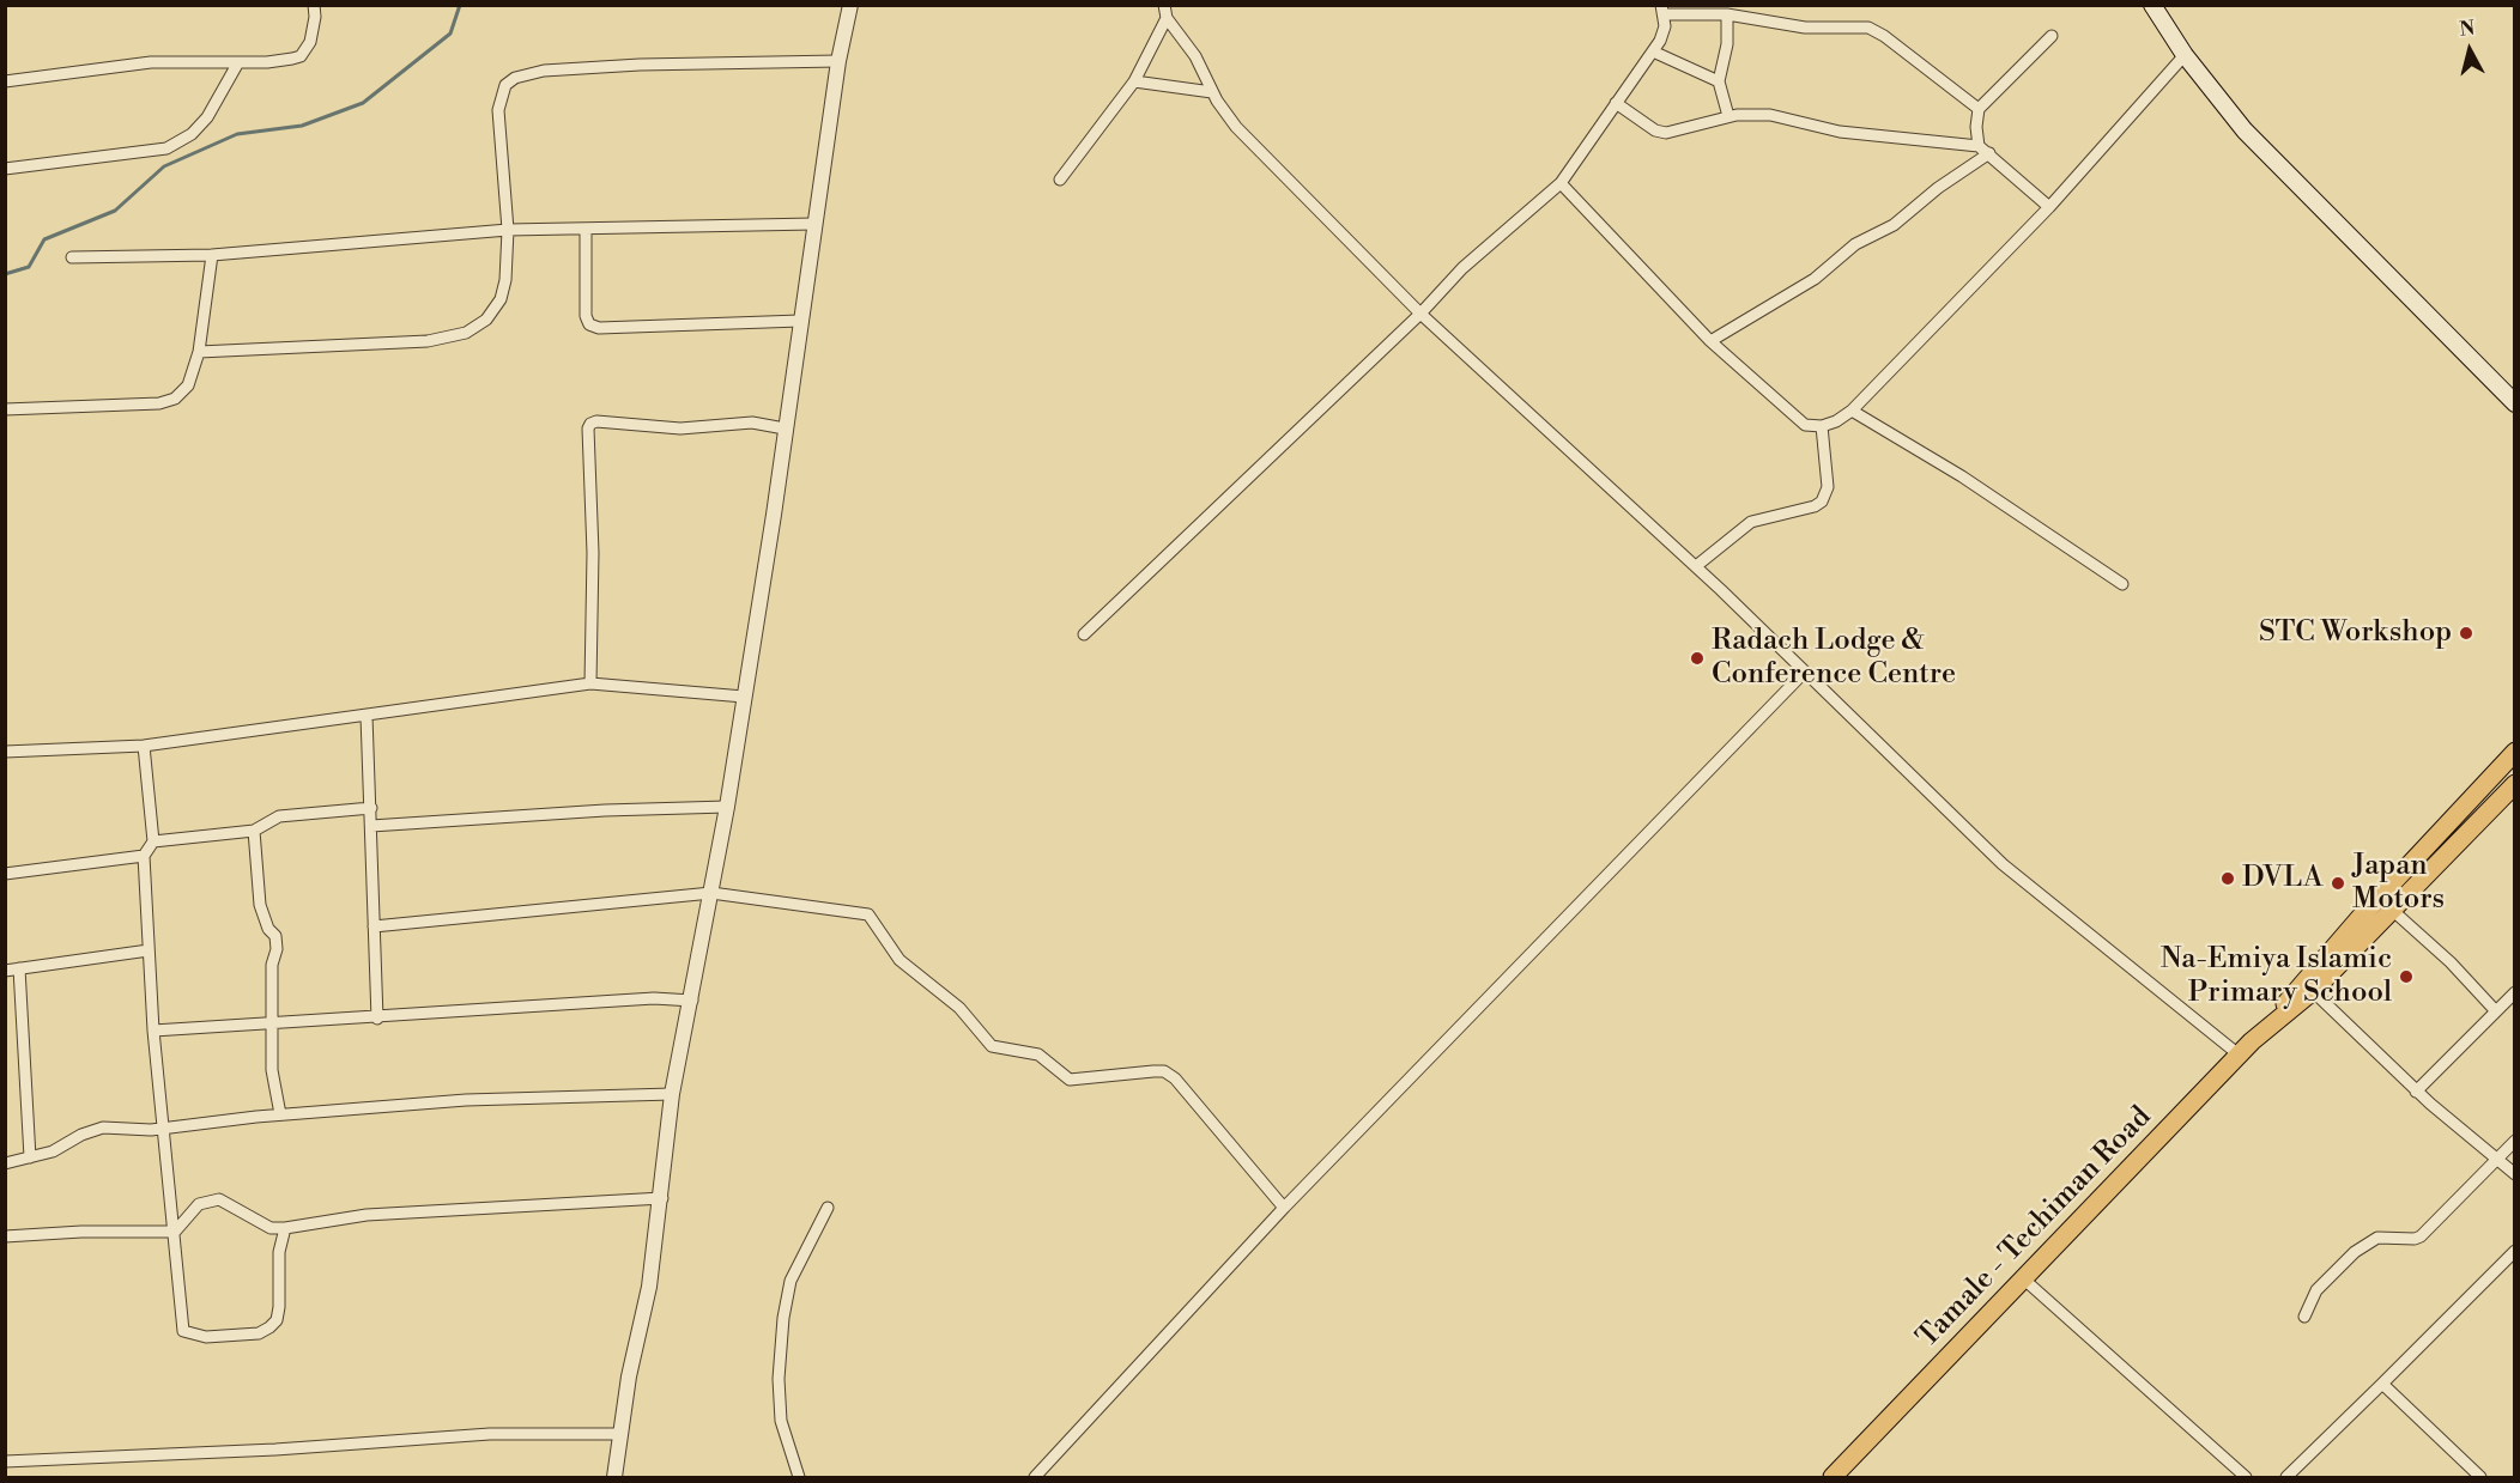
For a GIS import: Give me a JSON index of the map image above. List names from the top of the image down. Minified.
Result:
{"streets":{"highway":["Tamale - Techiman Road"]},"places":["STC Workshop","Radach Lodge & Conference Centre","DVLA","Japan Motors","Na-Emiya Islamic Primary School"],"north":"top"}
